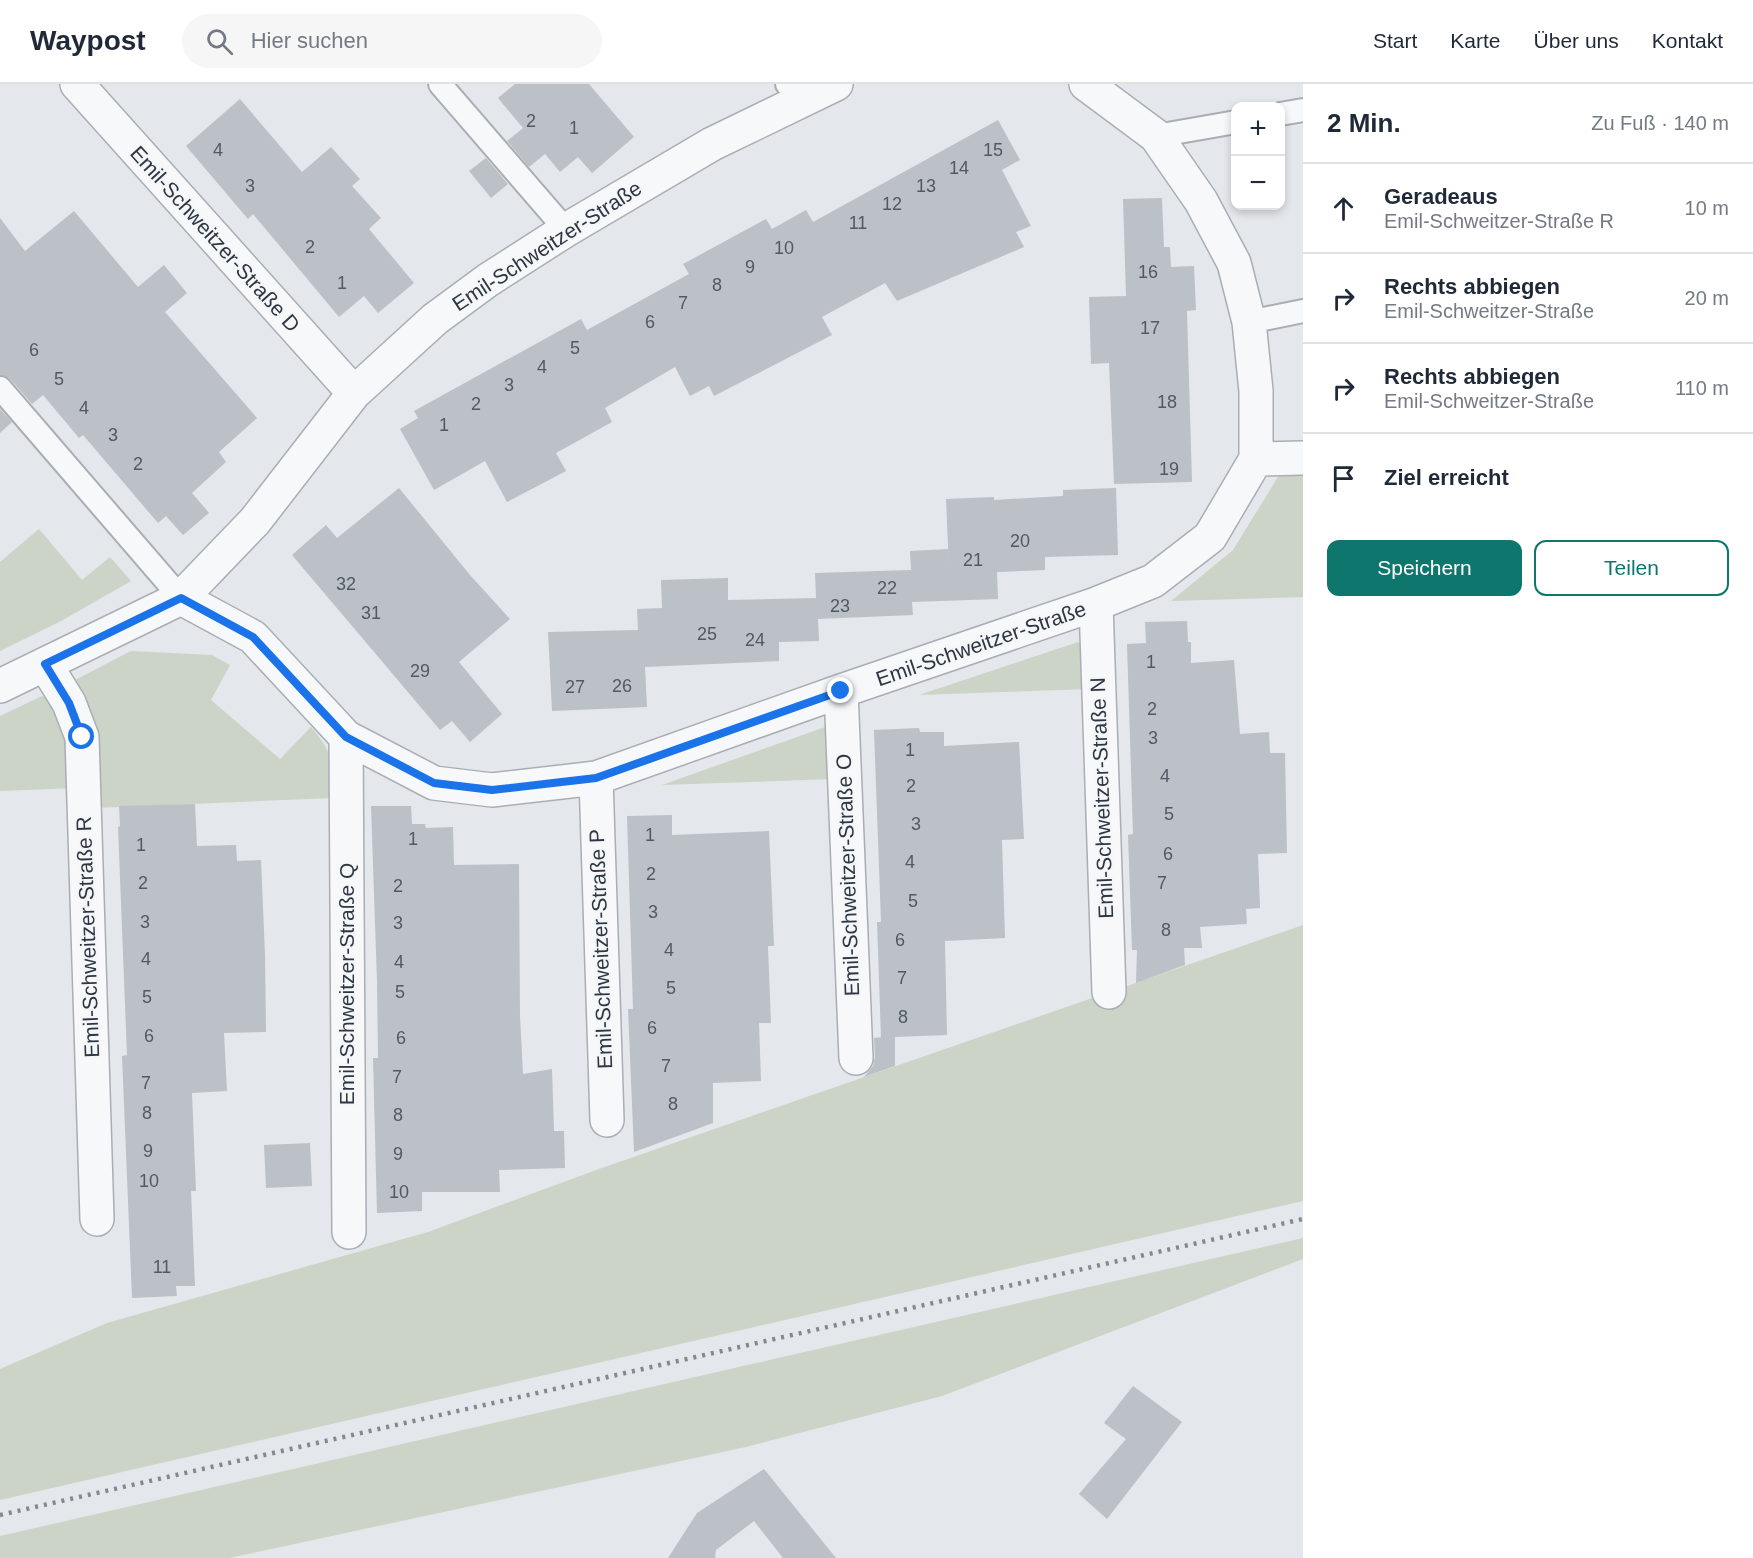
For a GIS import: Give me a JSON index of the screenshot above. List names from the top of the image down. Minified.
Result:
{"streets":{"street":["Emil-Schweitzer-Straße D","Emil-Schweitzer-Straße","Emil-Schweitzer-Straße N","Emil-Schweitzer-Straße O","Emil-Schweitzer-Straße R","Emil-Schweitzer-Straße P","Emil-Schweitzer-Straße Q"]},"crossings":[["Emil-Schweitzer-Straße D","Emil-Schweitzer-Straße"],["Emil-Schweitzer-Straße","Emil-Schweitzer-Straße N"],["Emil-Schweitzer-Straße","Emil-Schweitzer-Straße O"],["Emil-Schweitzer-Straße","Emil-Schweitzer-Straße R"],["Emil-Schweitzer-Straße","Emil-Schweitzer-Straße P"],["Emil-Schweitzer-Straße","Emil-Schweitzer-Straße Q"]],"house_numbers":["2","1","4","15","14","3","13","12","11","2","10","9","16","1","8","7","6","17","5","6","4","5","3","18","2","4","1","3","2","19","20","21","32","22","23","31","25","24","1","29","26","27","2","3","1","4","2","5","3","1","1","1","6","4","2","2","7","2","5","3","3","3","8","6","4","4","4","7","5","5","5","8","6","6","6","7","7","7","8","8","8","9","9","10","10","11"],"page":{"header":"Waypost","search":"Hier suchen","nav":["Start","Karte","Über uns","Kontakt"],"heading":["2 Min.","Zu Fuß · 140 m"],"map_buttons":["+","−"],"list":[["Geradeaus","Emil-Schweitzer-Straße R","10 m"],["Rechts abbiegen","Emil-Schweitzer-Straße","20 m"],["Rechts abbiegen","Emil-Schweitzer-Straße","110 m"],"Ziel erreicht"],"buttons":["Speichern","Teilen"]}}
